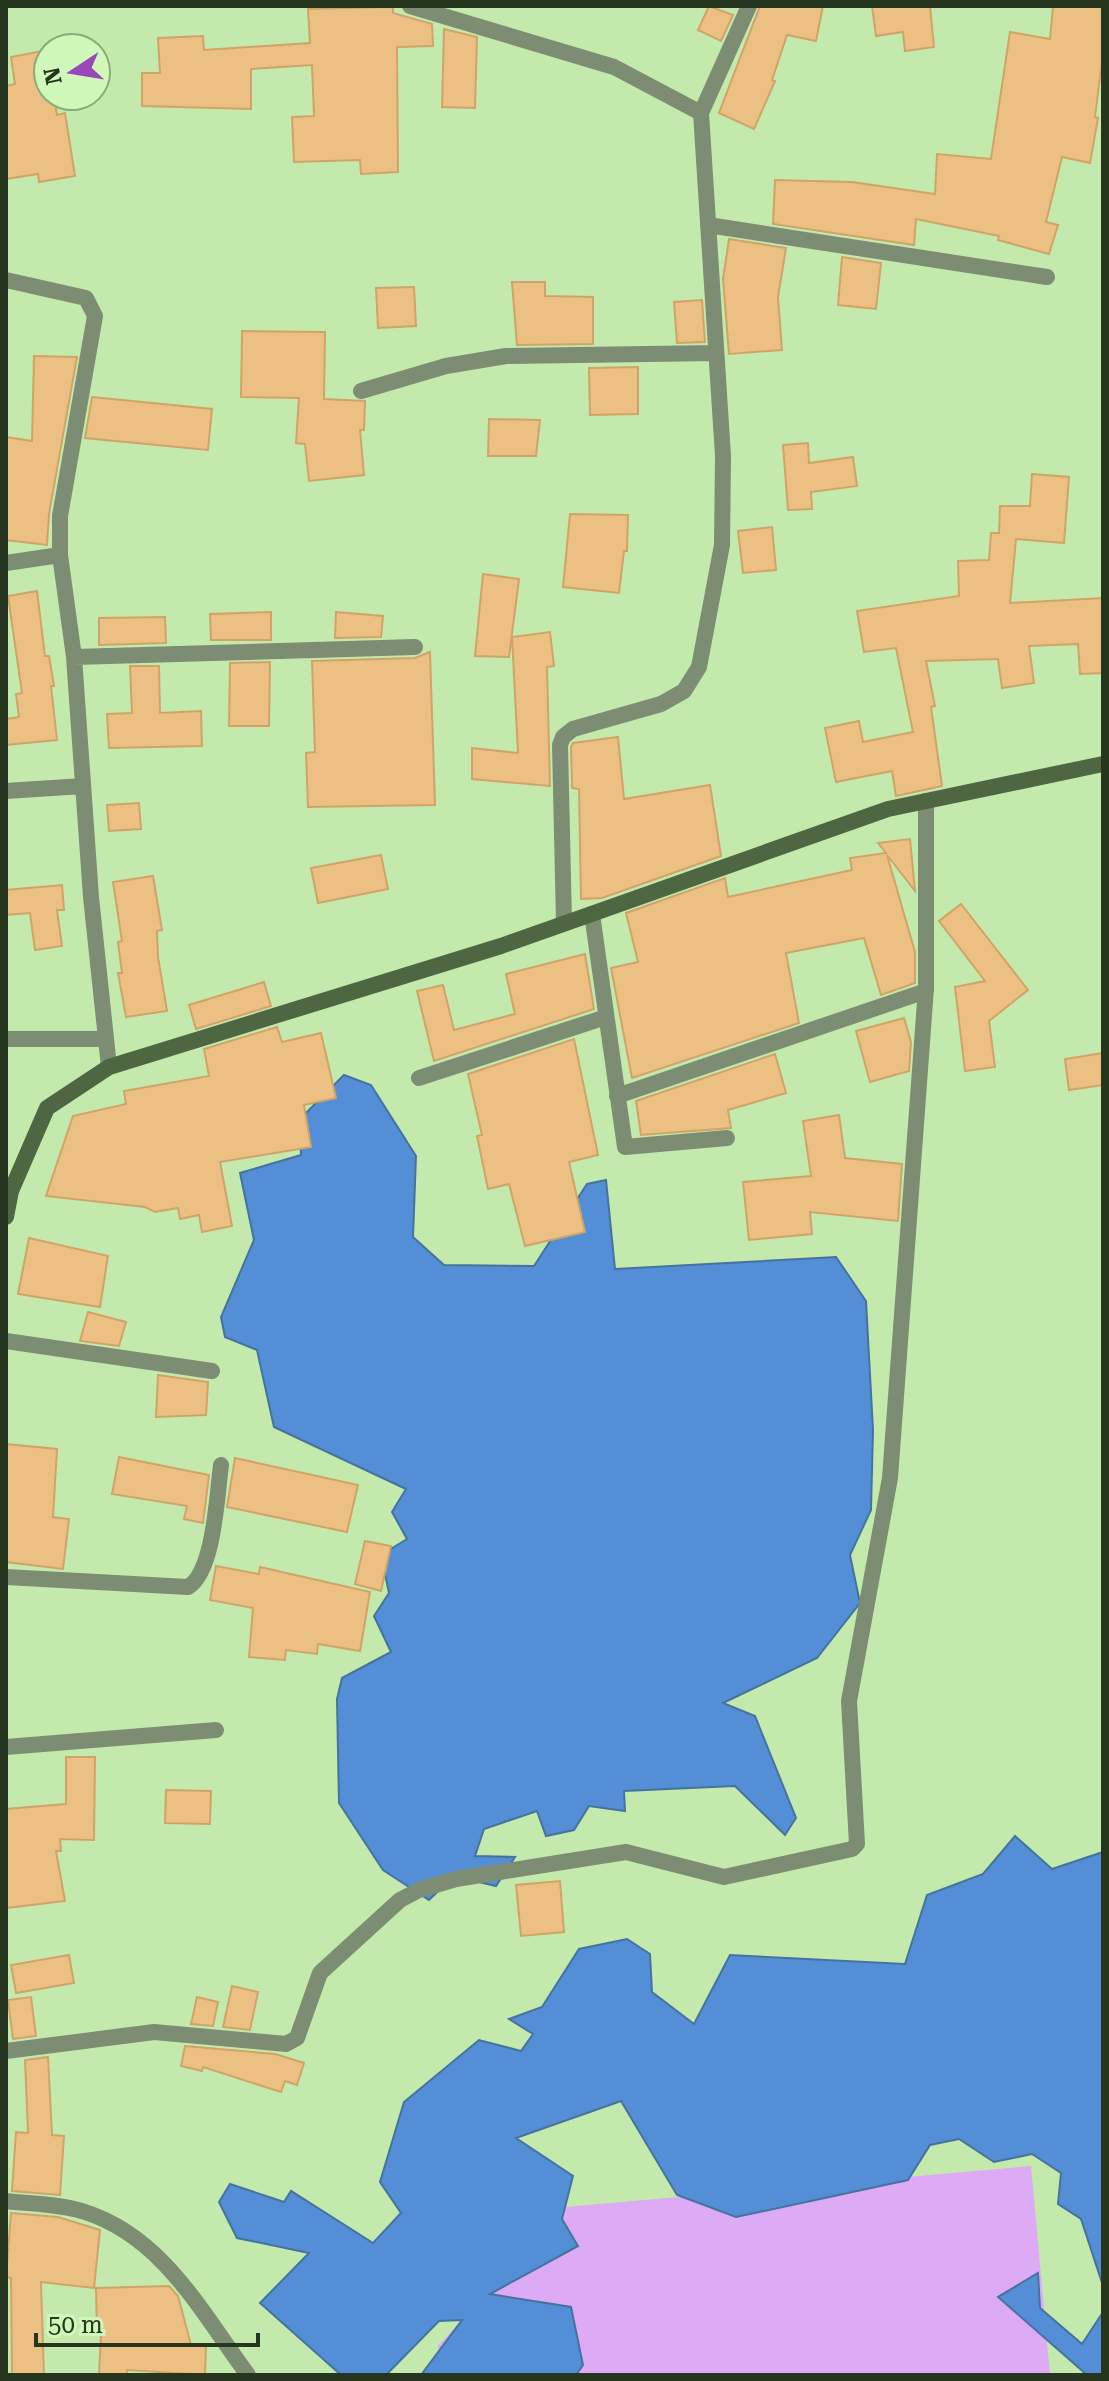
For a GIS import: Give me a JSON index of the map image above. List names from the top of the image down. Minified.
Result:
{"scale_bar":"50 m","north":"left"}
